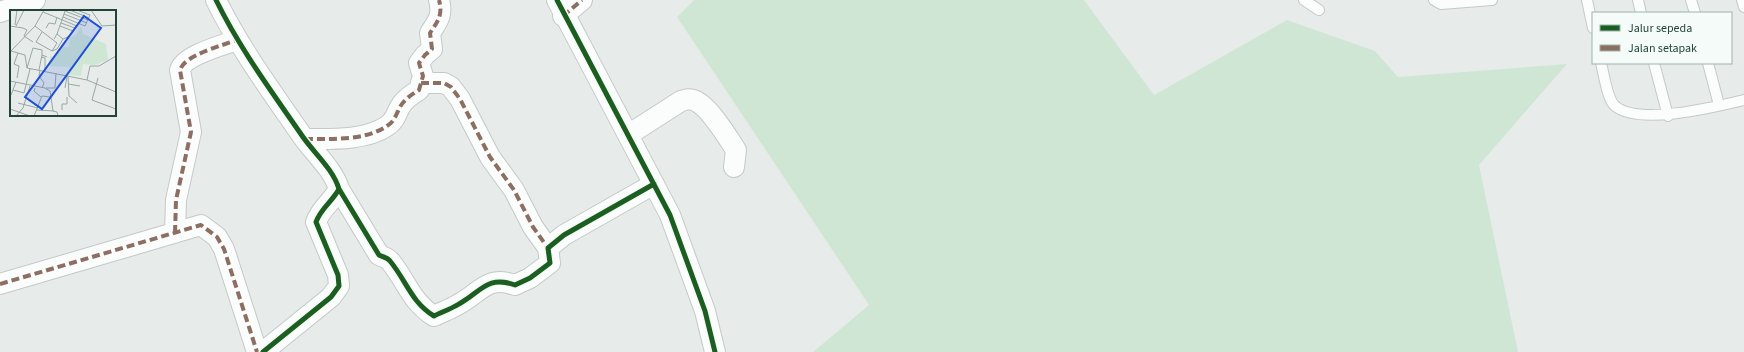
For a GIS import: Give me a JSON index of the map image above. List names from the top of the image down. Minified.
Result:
{"legend":["Jalur sepeda","Jalan setapak"]}
